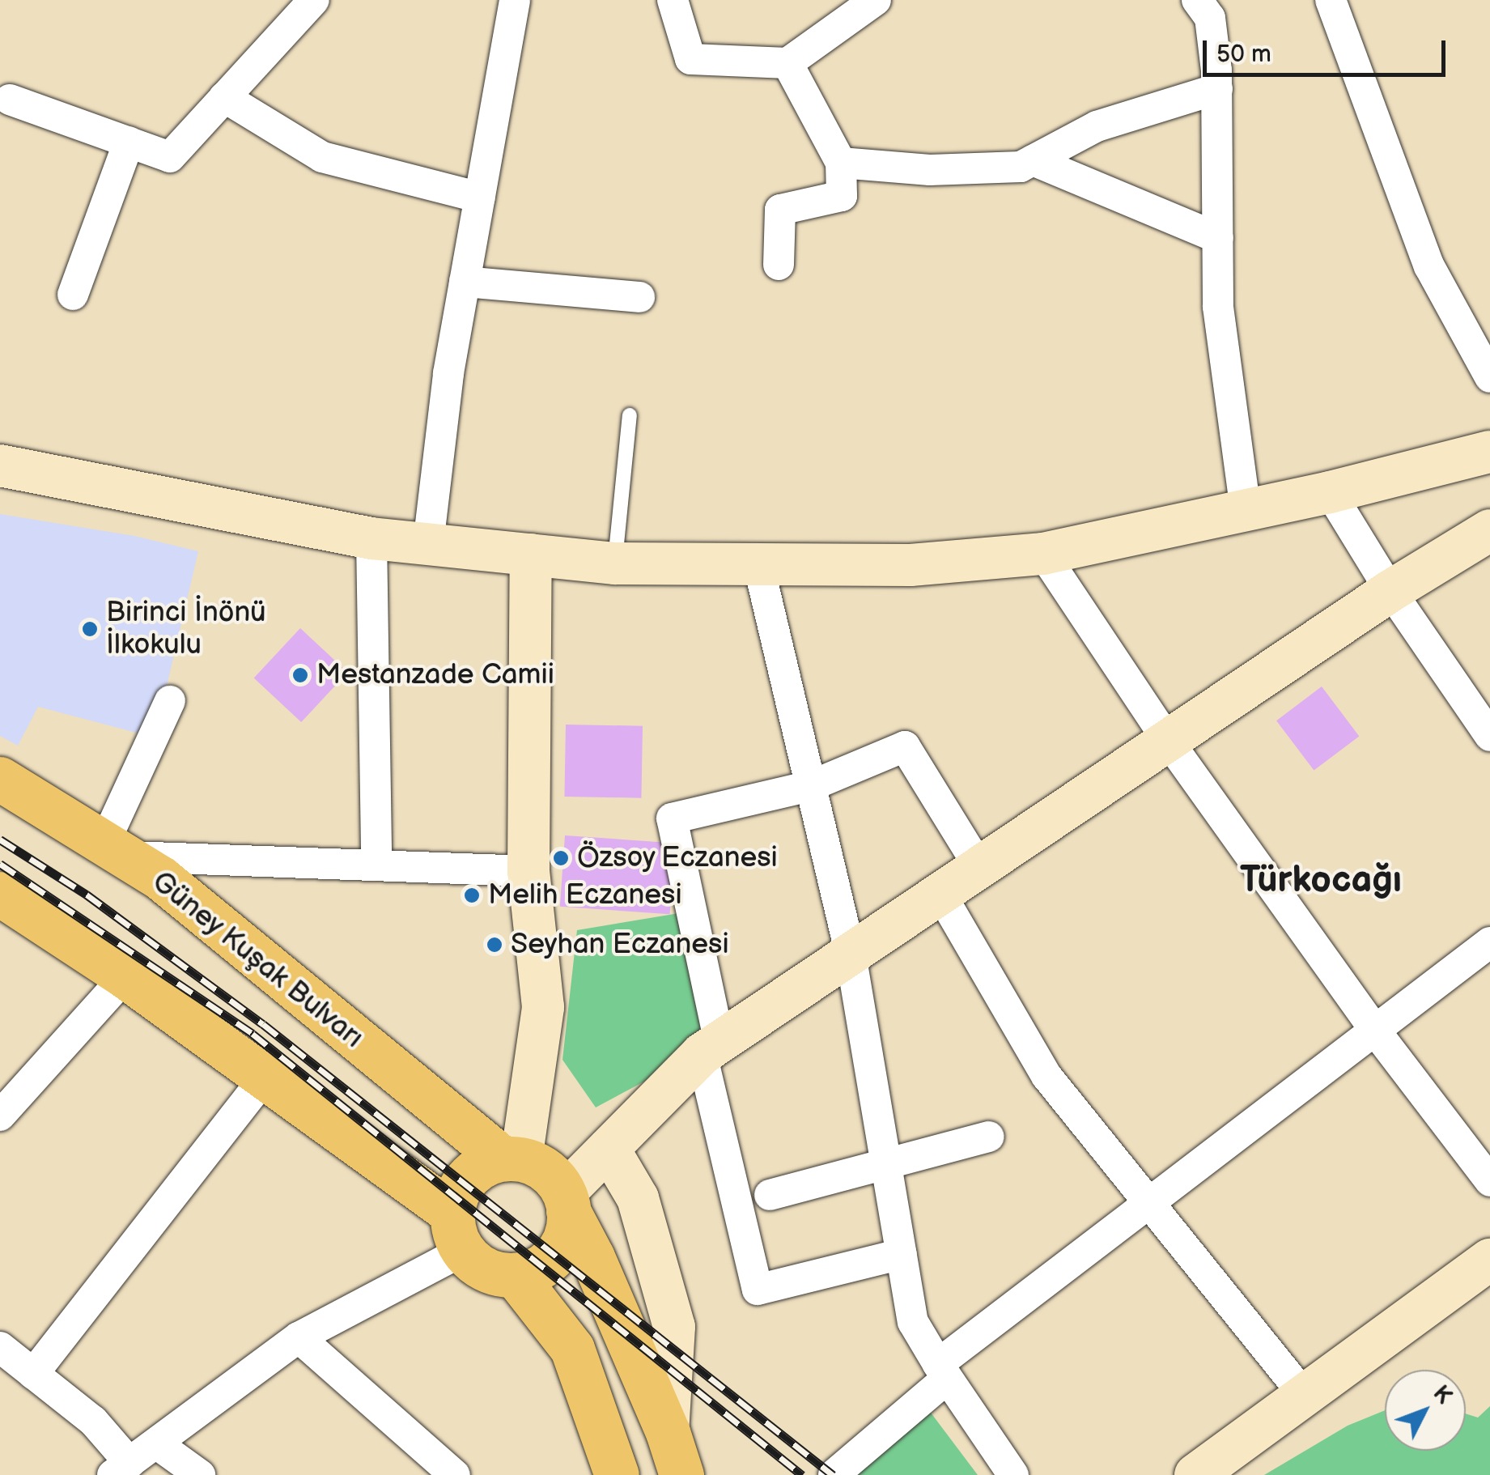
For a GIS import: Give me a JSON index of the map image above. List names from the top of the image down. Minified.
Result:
{"streets":{"main road":["Güney Kuşak Bulvarı"]},"districts":["Türkocağı"],"places":["Birinci İnönü İlkokulu","Mestanzade Camii","Özsoy Eczanesi","Melih Eczanesi","Seyhan Eczanesi"],"scale_bar":"50 m","north":"top right"}
